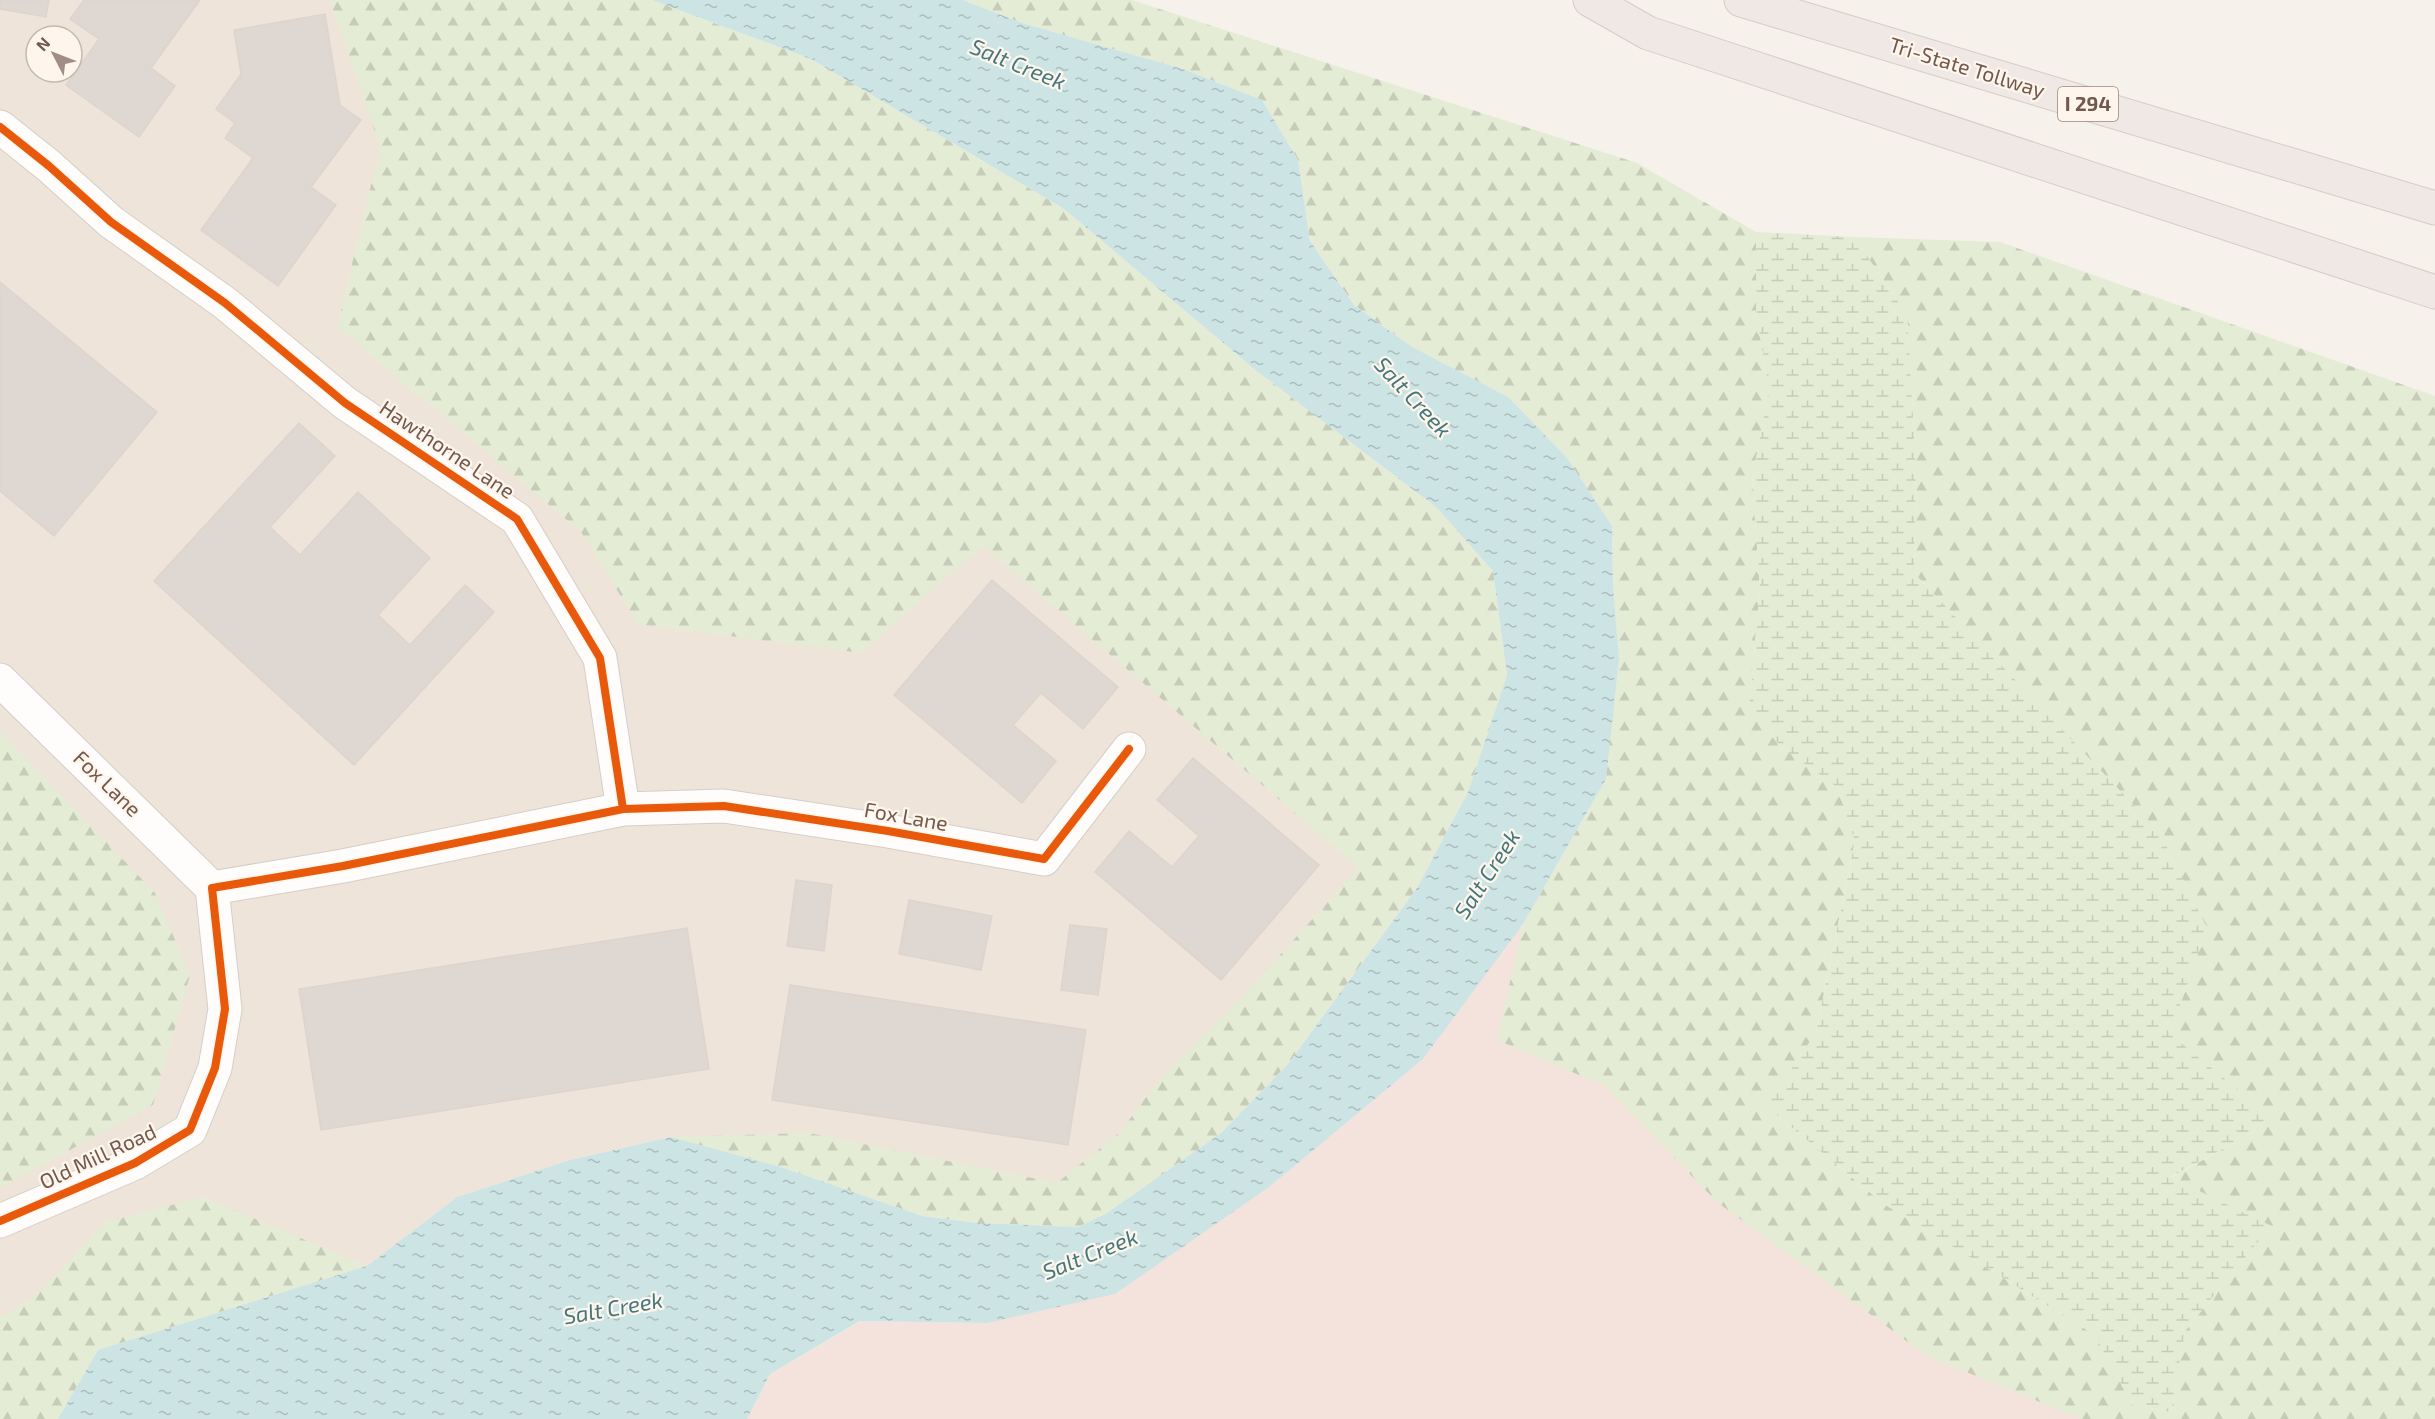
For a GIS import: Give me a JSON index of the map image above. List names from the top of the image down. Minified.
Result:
{"streets":{"highway":["Tri-State Tollway","I 294"],"street":["Hawthorne Lane","Fox Lane","Old Mill Road"]},"crossings":[["Hawthorne Lane","Fox Lane"],["Fox Lane","Old Mill Road"]],"water":["Salt Creek"],"north":"top left"}
